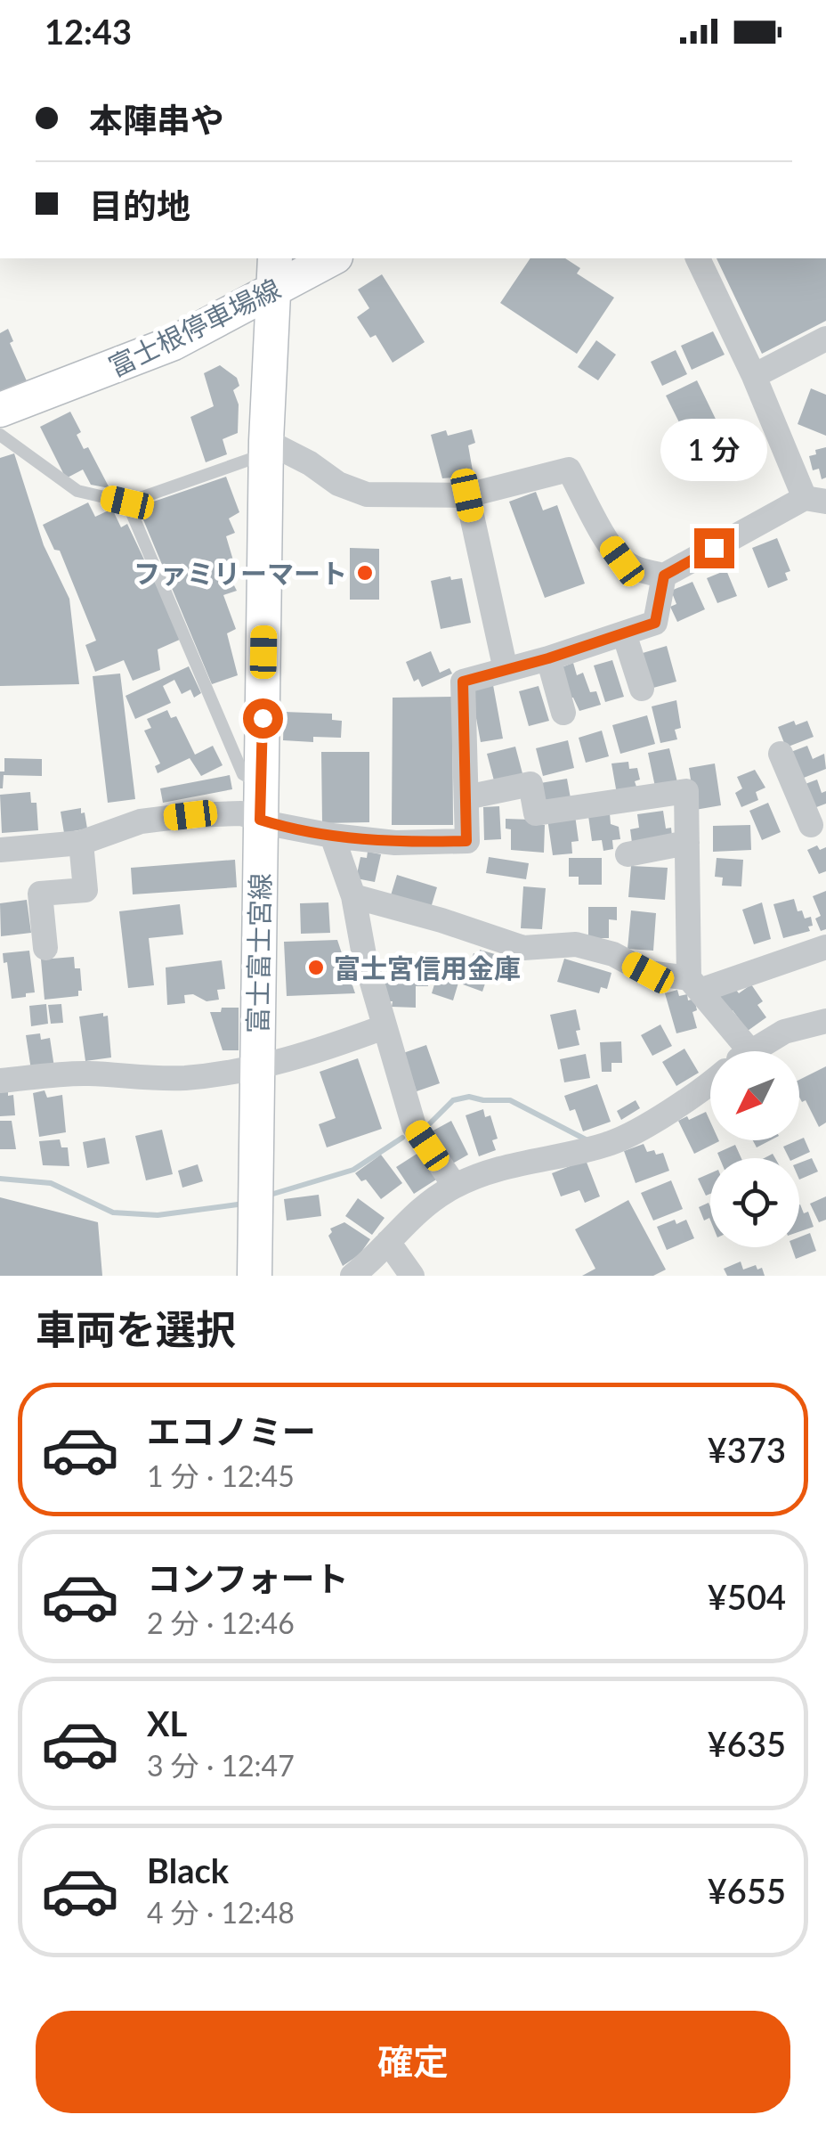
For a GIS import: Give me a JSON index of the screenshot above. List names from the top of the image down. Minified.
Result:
{"streets":{"main road":["富士根停車場線","富士富士宮線"]},"crossings":[["富士根停車場線","富士富士宮線"]],"places":["ファミリーマート","富士宮信用金庫"],"north":"bottom left","page":{"status":"12:43","banner":["本陣串や","目的地"],"bubble":"1 分","heading":"車両を選択","list":[{"name":"エコノミー","note":"1 分 · 12:45","value":"¥373"},{"name":"コンフォート","note":"2 分 · 12:46","value":"¥504"},{"name":"XL","note":"3 分 · 12:47","value":"¥635"},{"name":"Black","note":"4 分 · 12:48","value":"¥655"}],"buttons":"確定"}}
